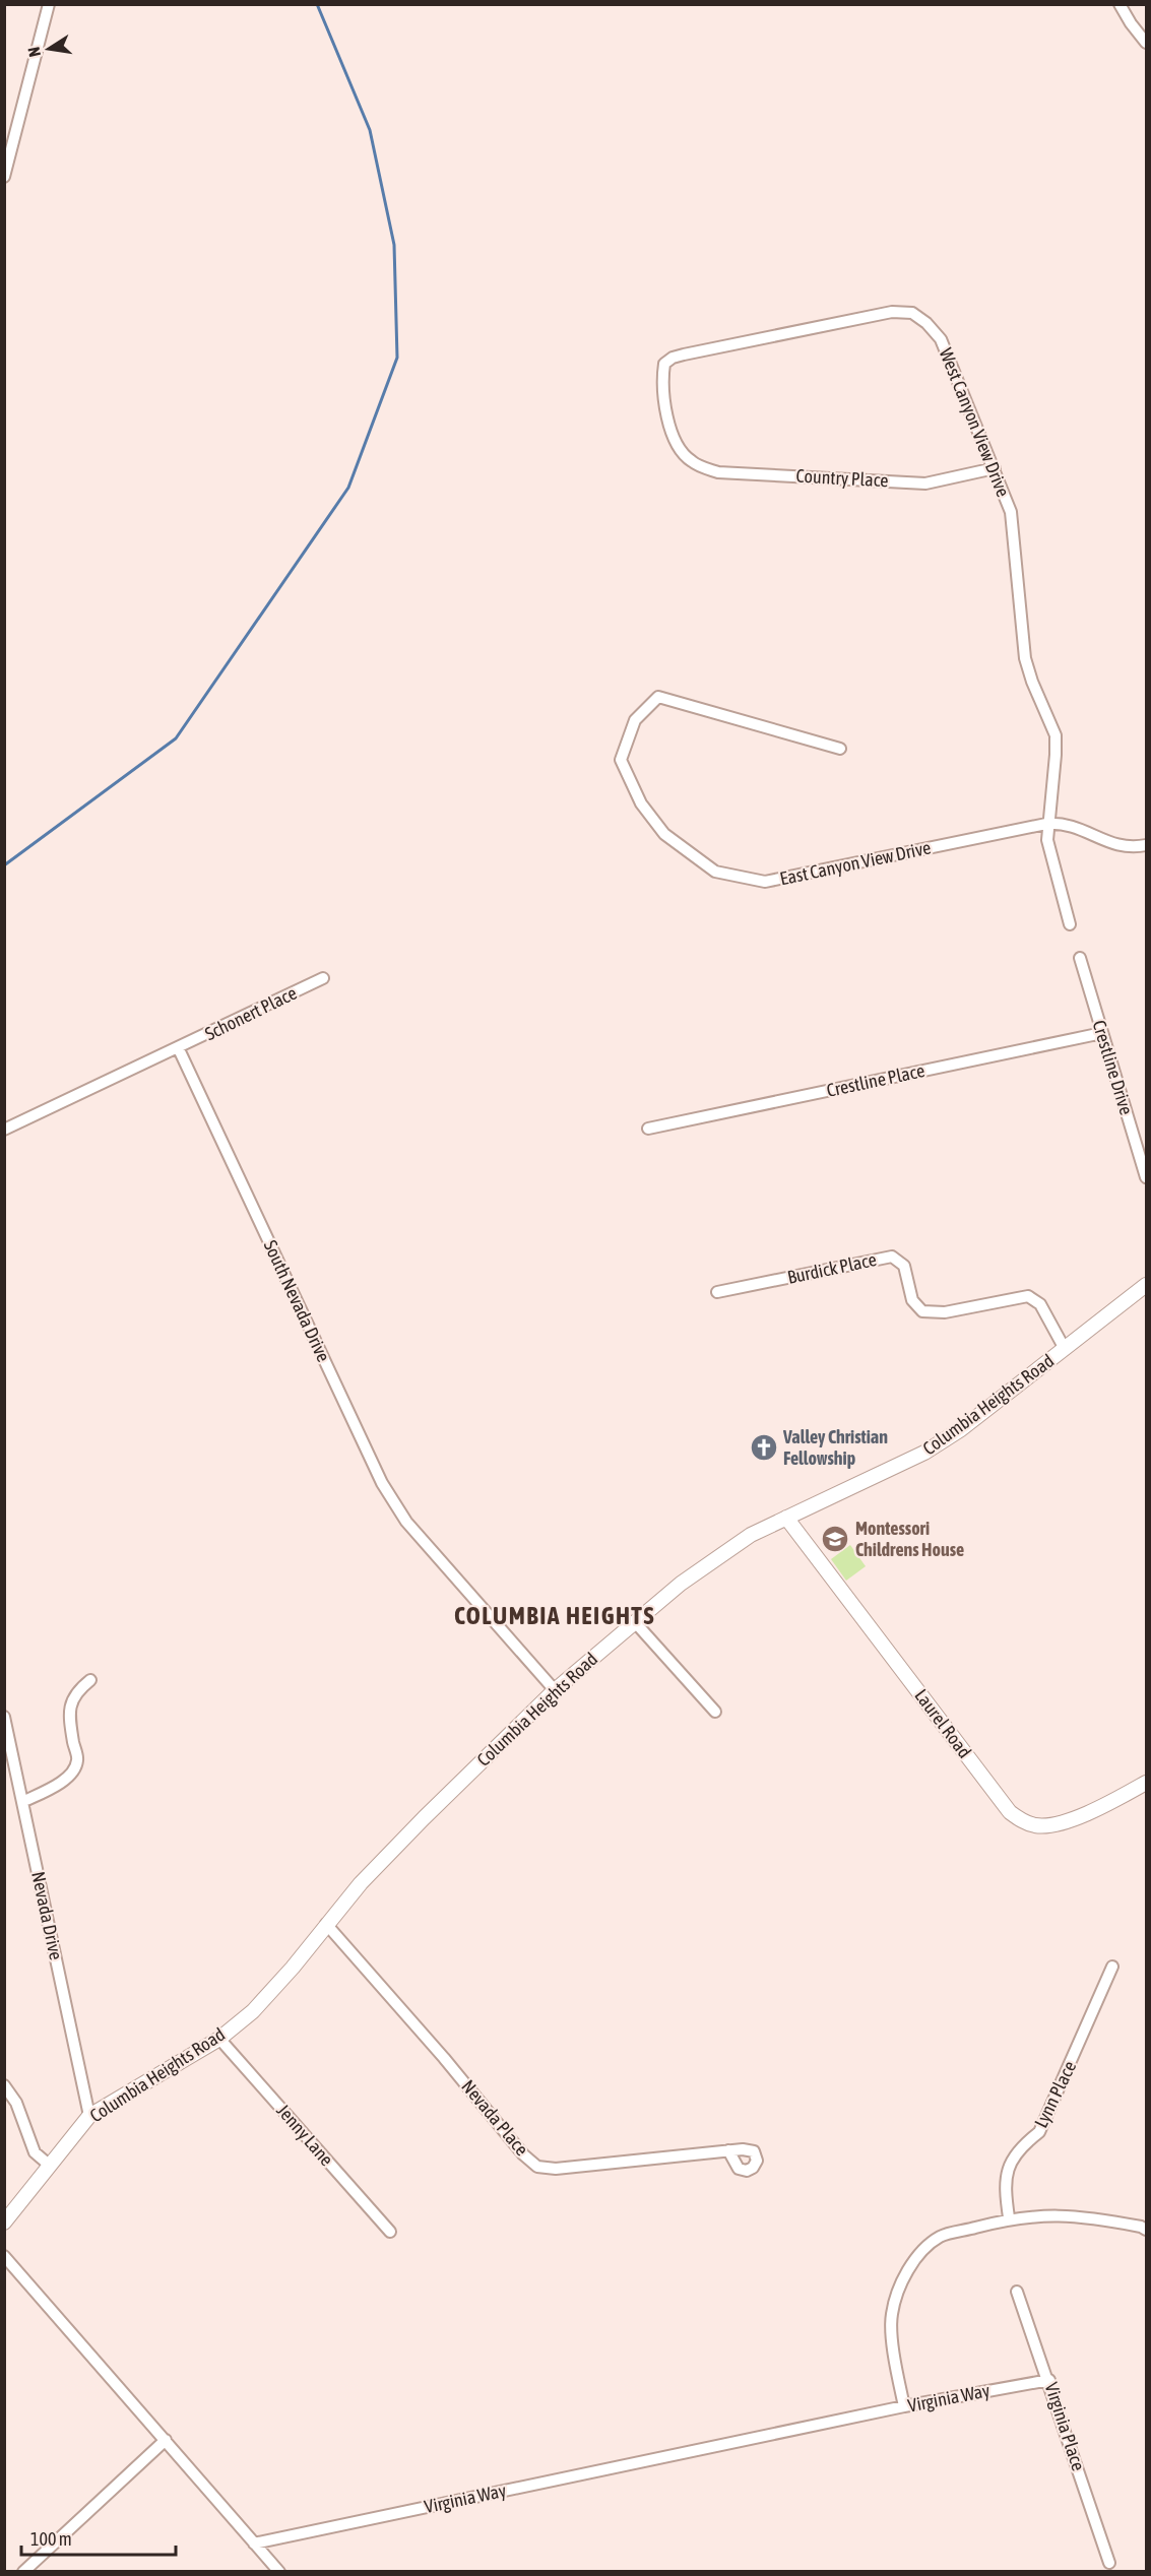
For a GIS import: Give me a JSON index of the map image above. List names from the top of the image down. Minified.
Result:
{"streets":{"street":["West Canyon View Drive","Country Place","East Canyon View Drive","Schonert Place","Crestline Drive","Crestline Place","Burdick Place","South Nevada Drive","Columbia Heights Road","Laurel Road","Nevada Drive","Lynn Place","Nevada Place","Jenny Lane","Virginia Way","Virginia Place"]},"crossings":[["West Canyon View Drive","Country Place"],["West Canyon View Drive","East Canyon View Drive"],["Schonert Place","South Nevada Drive"],["Crestline Drive","Crestline Place"],["Burdick Place","Columbia Heights Road"],["South Nevada Drive","Columbia Heights Road"],["Columbia Heights Road","Laurel Road"],["Columbia Heights Road","Nevada Drive"],["Columbia Heights Road","Nevada Place"],["Columbia Heights Road","Jenny Lane"],["Virginia Way","Virginia Place"]],"districts":["COLUMBIA HEIGHTS"],"places":{"church":["Valley Christian Fellowship"],"school or university":["Montessori Childrens House"]},"scale_bar":"100 m","north":"left"}
